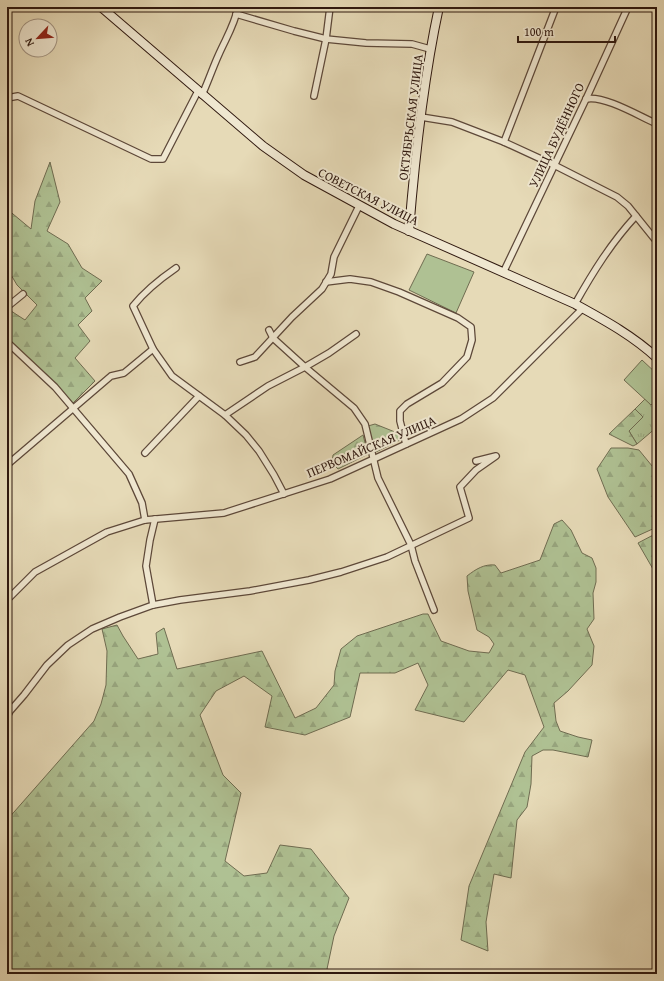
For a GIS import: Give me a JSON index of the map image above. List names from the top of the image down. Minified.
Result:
{"streets":{"main road":["ОКТЯБРЬСКАЯ УЛИЦА","СОВЕТСКАЯ УЛИЦА"],"street":["УЛИЦА БУДЁННОГО","ПЕРВОМАЙСКАЯ УЛИЦА"]},"crossings":[["ОКТЯБРЬСКАЯ УЛИЦА","СОВЕТСКАЯ УЛИЦА"],["УЛИЦА БУДЁННОГО","СОВЕТСКАЯ УЛИЦА"],["СОВЕТСКАЯ УЛИЦА","ПЕРВОМАЙСКАЯ УЛИЦА"]],"scale_bar":"100 m","north":"bottom left"}
